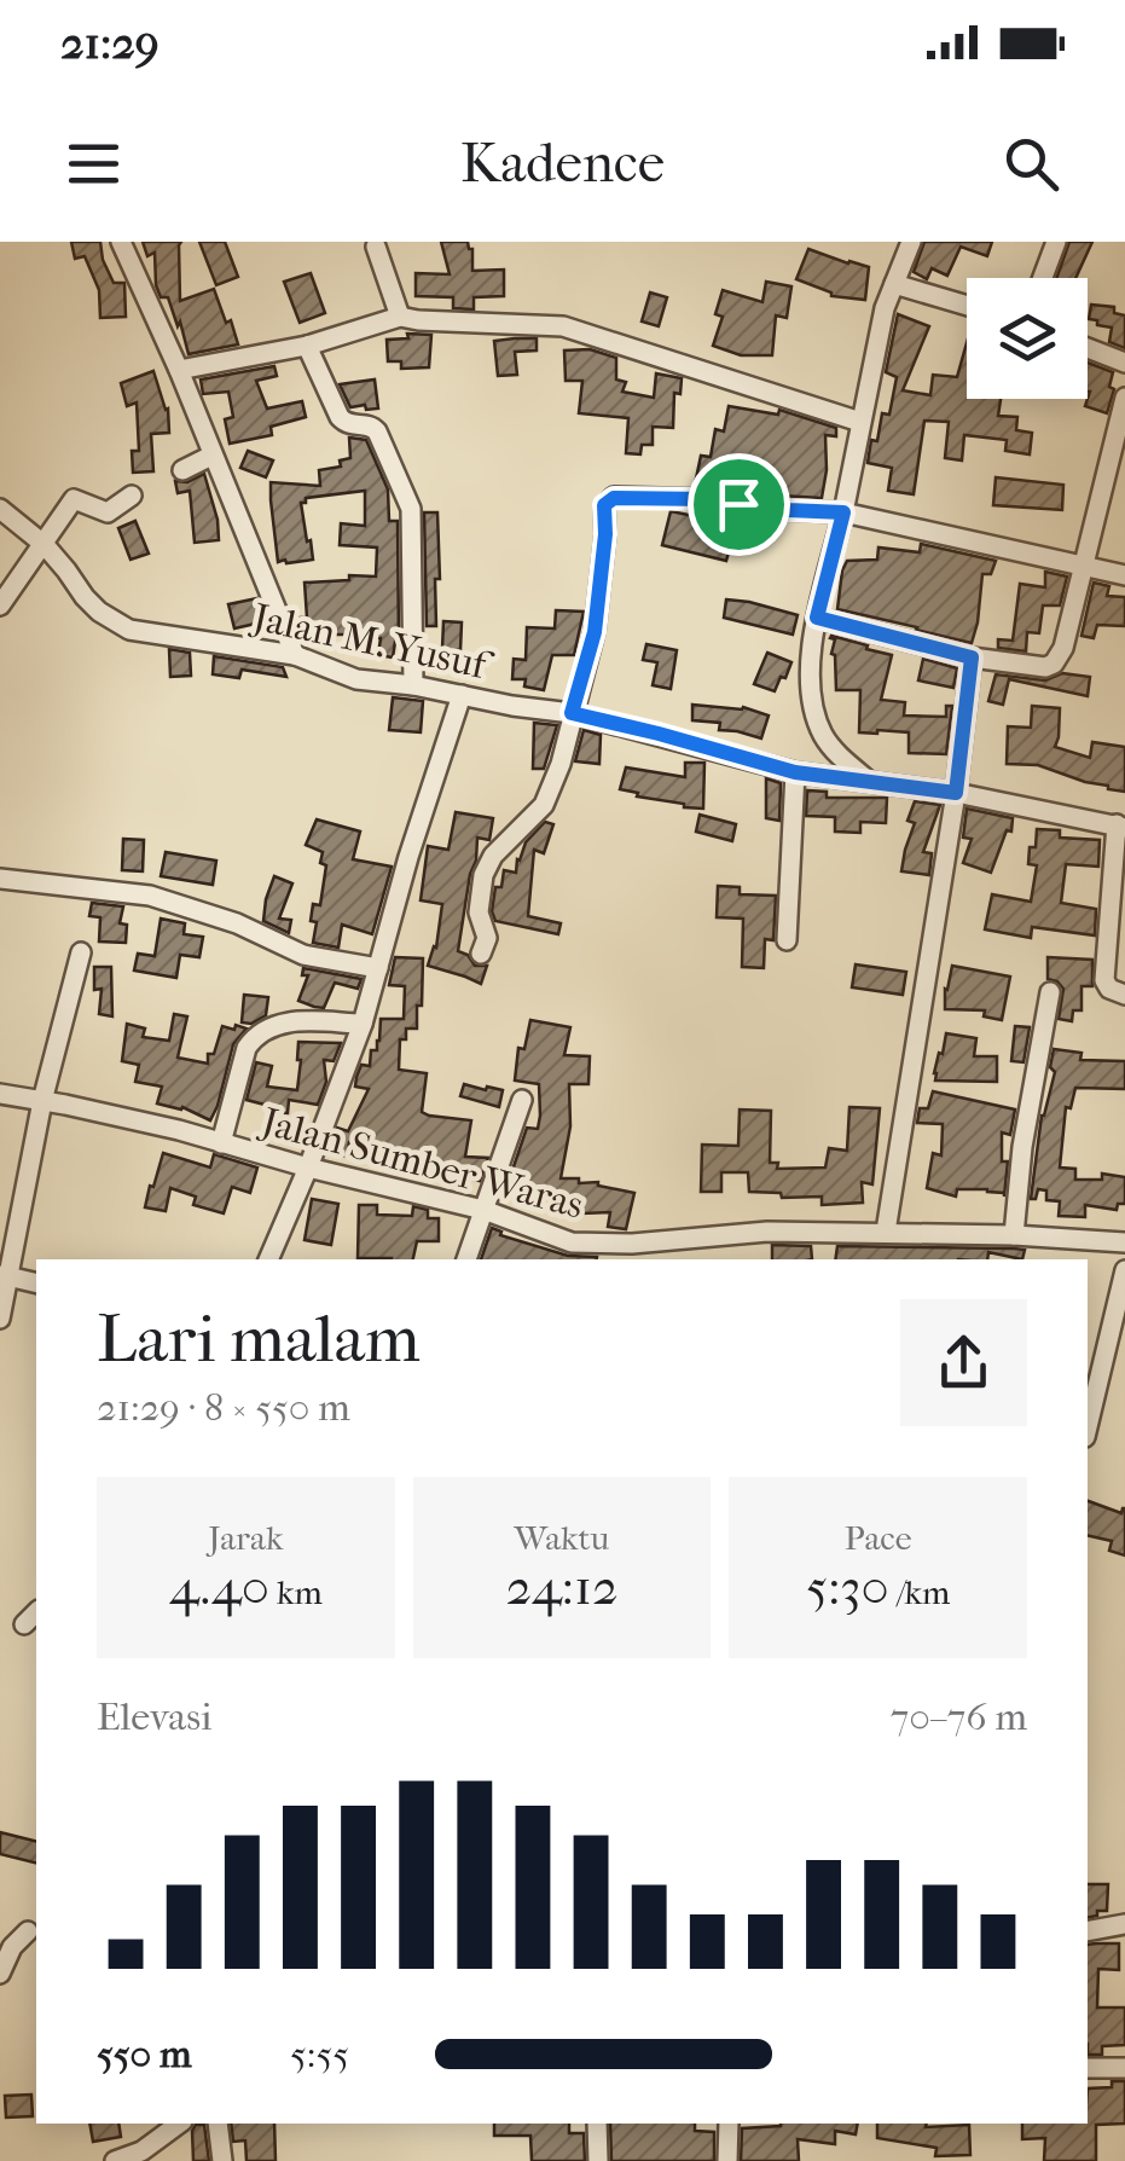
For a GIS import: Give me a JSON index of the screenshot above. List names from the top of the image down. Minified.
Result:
{"streets":{"street":["Jalan M. Yusuf","Jalan Sumber Waras"]},"page":{"status":"21:29","header":"Kadence","heading":["Lari malam","21:29 · 8 × 550 m"],"stats":[["Jarak","4.40 km"],["Waktu","24:12"],["Pace","5:30 /km"]],"chart":["Elevasi","70–76 m"],"list":[{"name":"550 m","note":"5:55"}]}}
